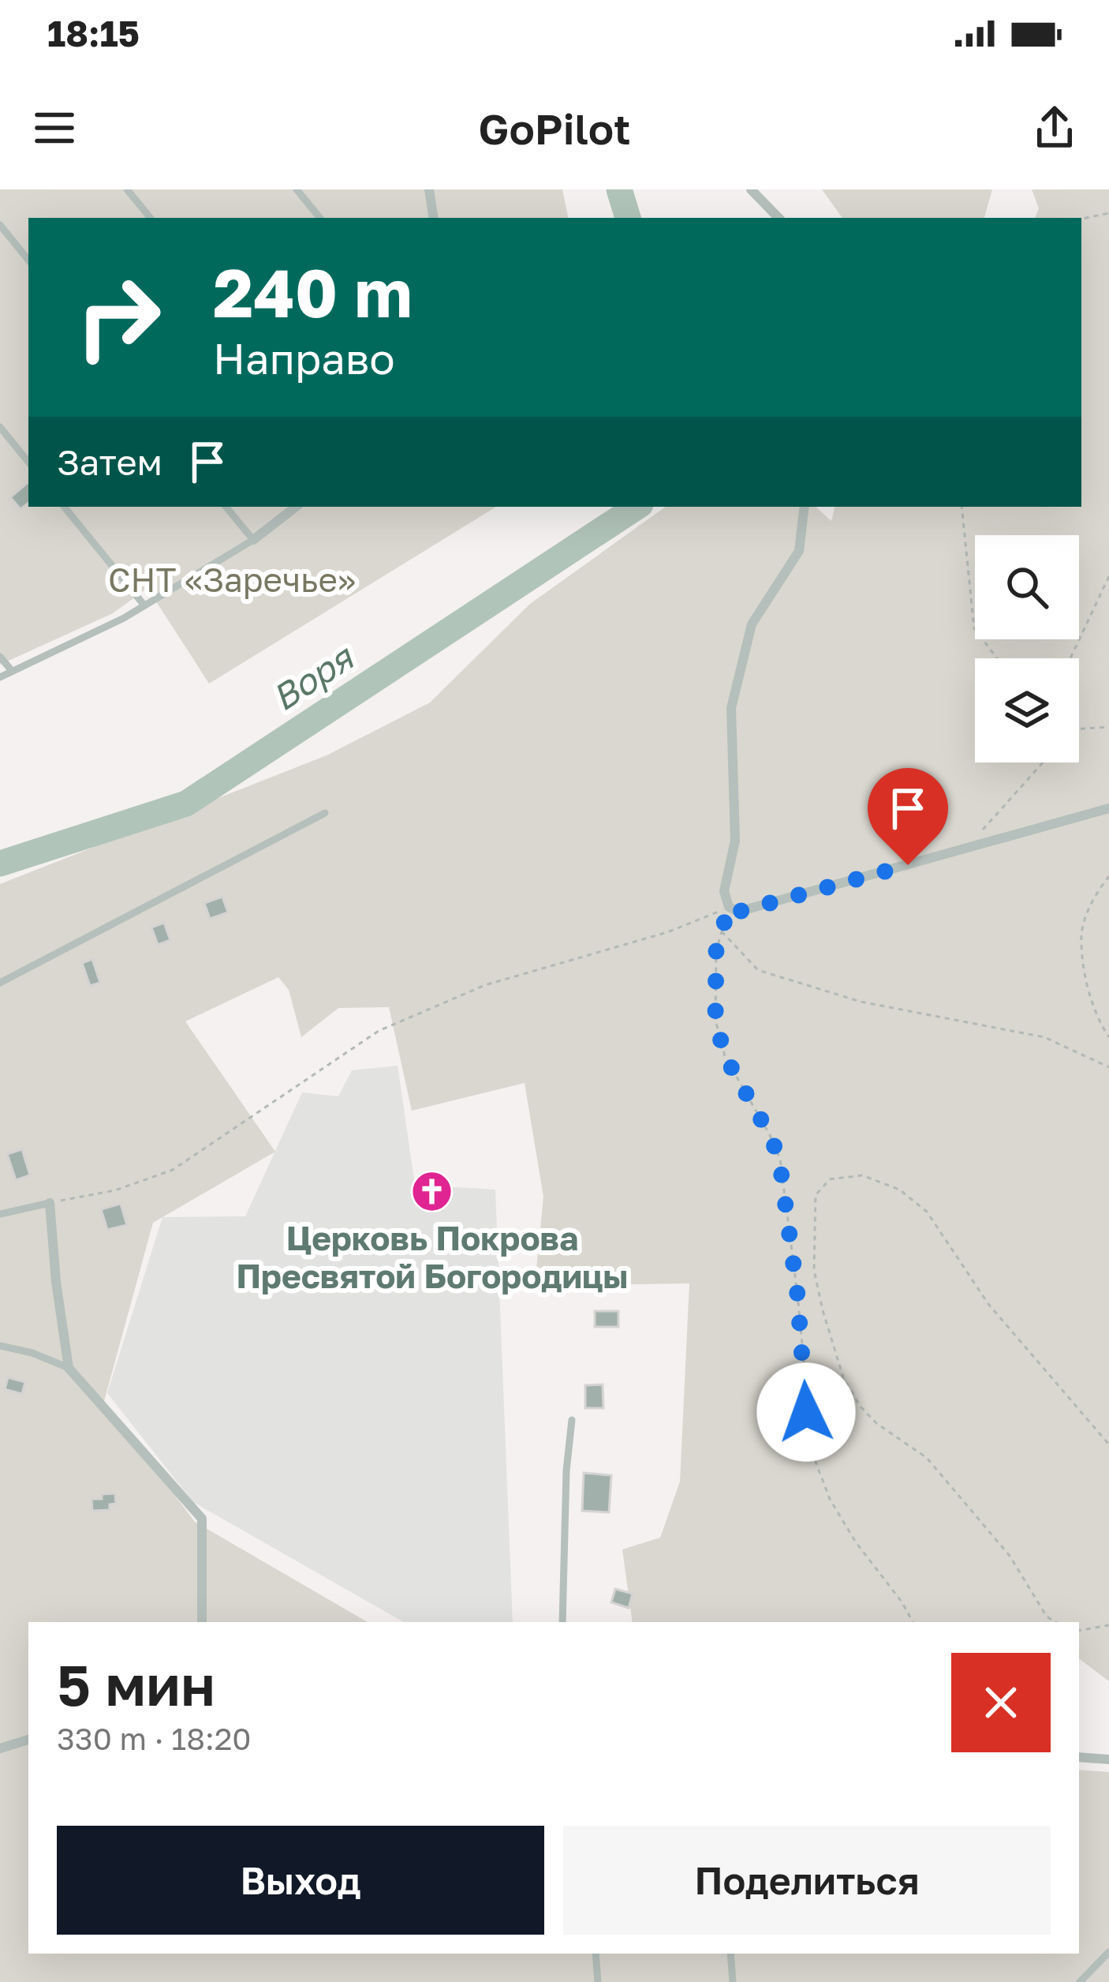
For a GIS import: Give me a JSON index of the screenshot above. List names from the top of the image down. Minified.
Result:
{"water":["Воря"],"parks":["СНТ «Заречье»"],"places":{"church":["Церковь Покрова Пресвятой Богородицы"]},"page":{"status":"18:15","header":"GoPilot","turn":["240 m","Направо"],"then":"Затем","heading":["5 мин","330 m · 18:20"],"buttons":["Выход","Поделиться"]}}
